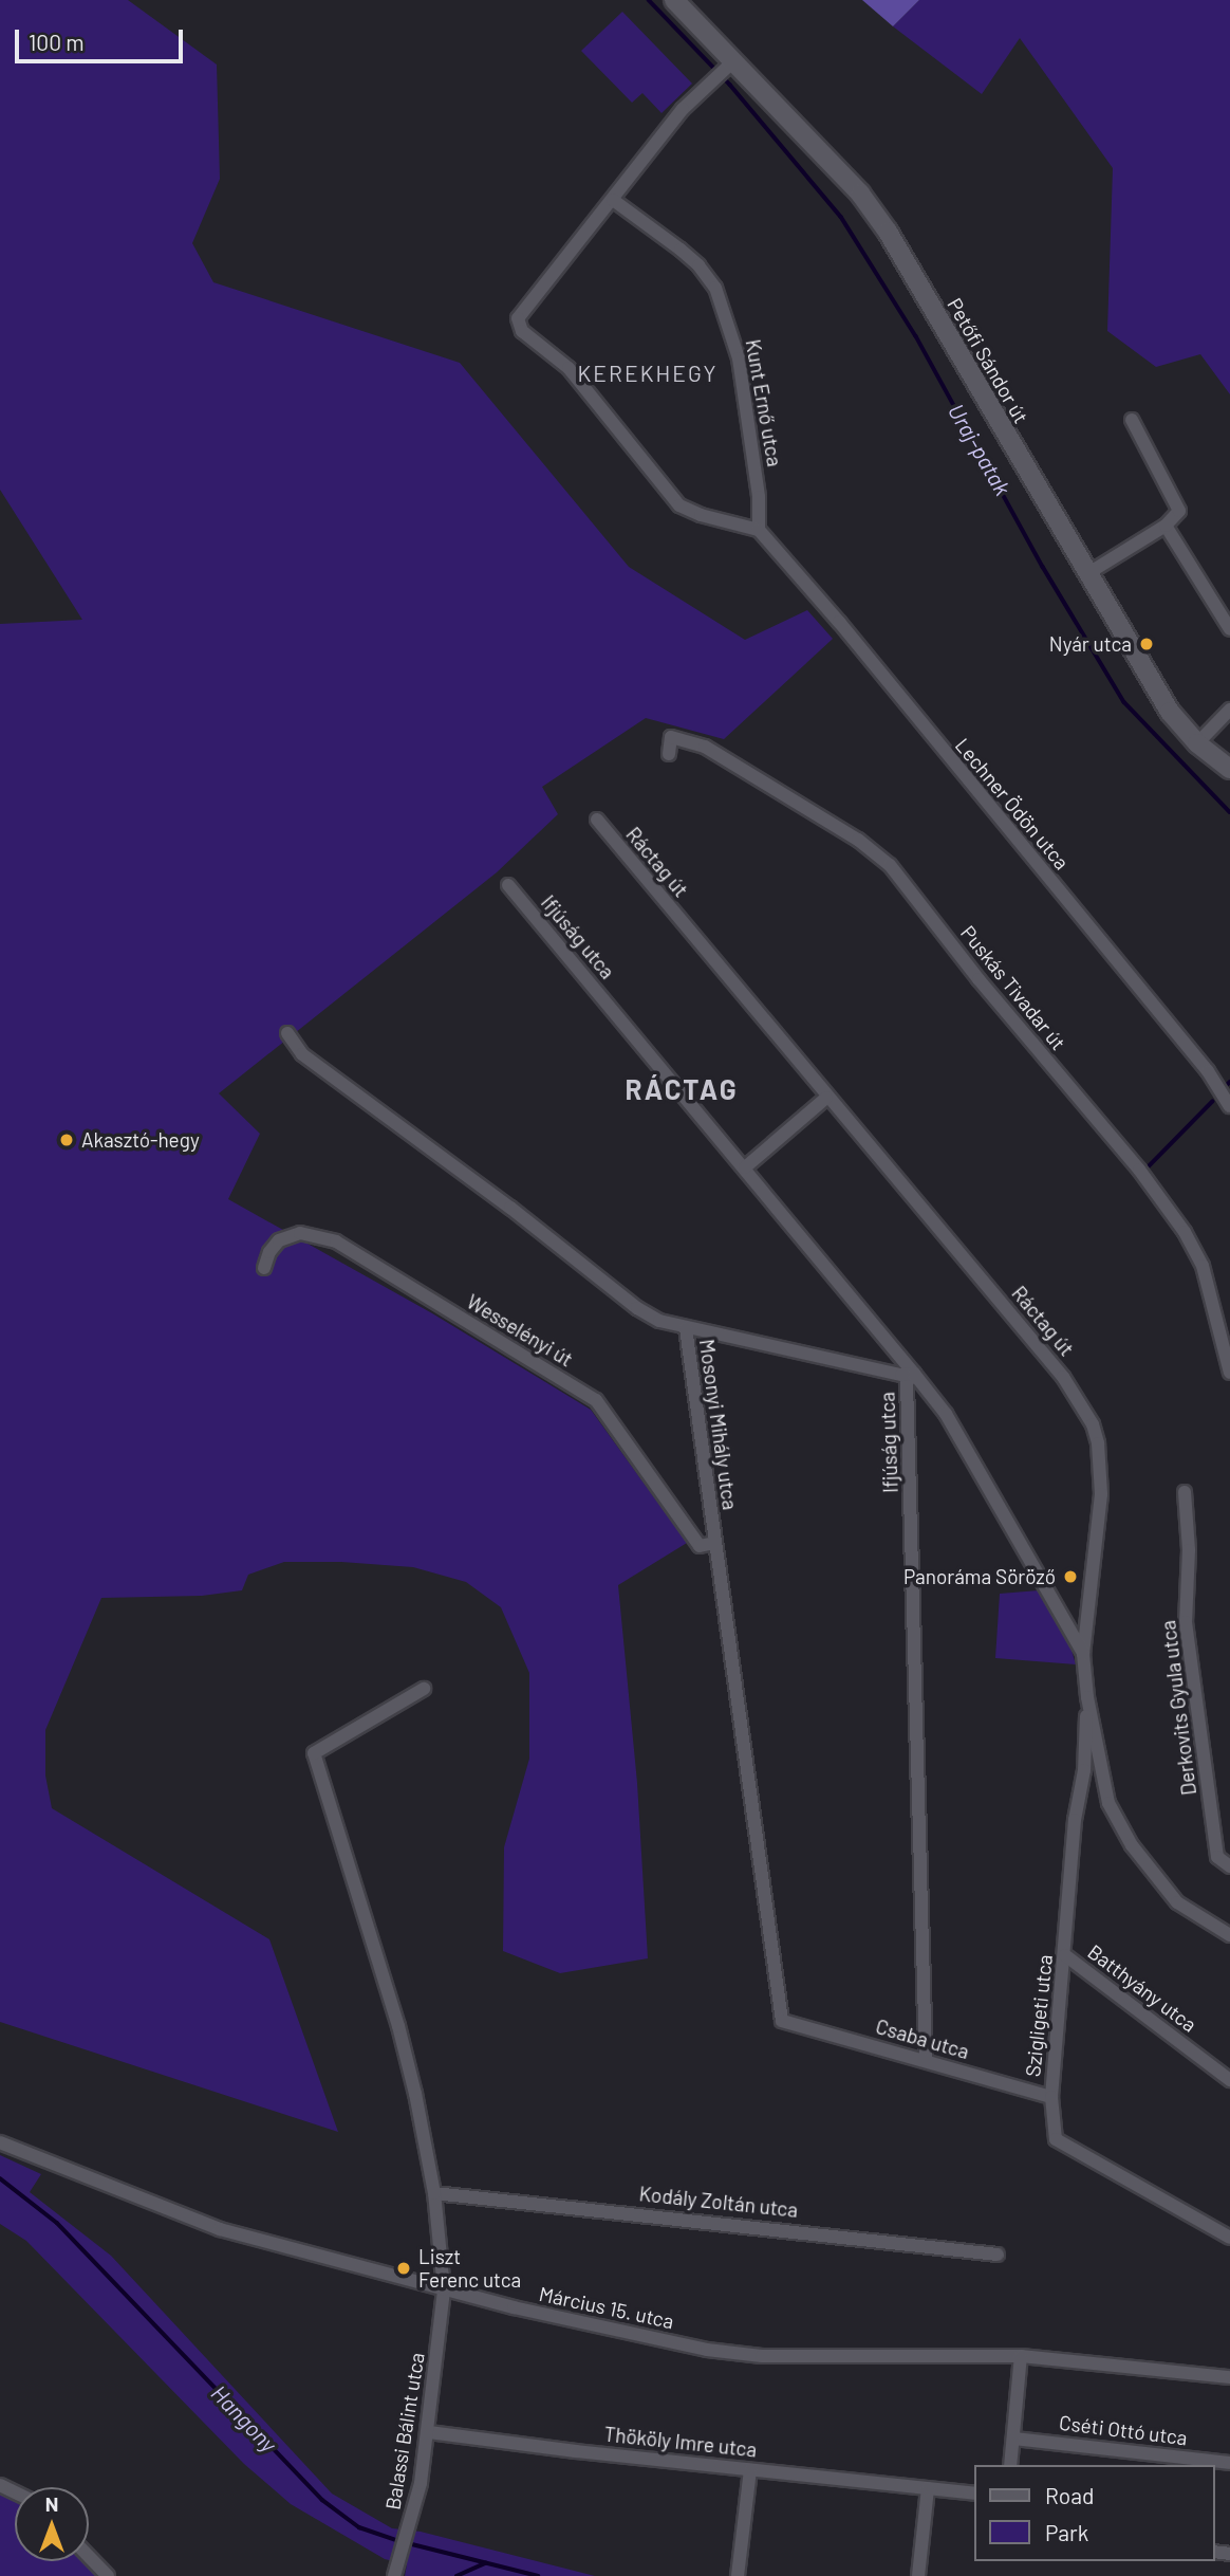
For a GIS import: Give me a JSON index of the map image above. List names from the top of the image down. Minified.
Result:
{"streets":{"street":["Petőfi Sándor út","Kunt Ernő utca","Lechner Ödön utca","Ráctag út","Ifjúság utca","Puskás Tivadar út","Wesselényi út","Mosonyi Mihály utca","Derkovits Gyula utca","Batthyány utca","Szigligeti utca","Csaba utca","Kodály Zoltán utca","Március 15. utca","Cséti Ottó utca","Balassi Bálint utca","Thököly Imre utca"]},"crossings":[["Kunt Ernő utca","Lechner Ödön utca"],["Ifjúság utca","Csaba utca"],["Wesselényi út","Mosonyi Mihály utca"],["Mosonyi Mihály utca","Csaba utca"],["Batthyány utca","Szigligeti utca"],["Szigligeti utca","Csaba utca"],["Március 15. utca","Balassi Bálint utca"],["Balassi Bálint utca","Thököly Imre utca"]],"districts":["KEREKHEGY","RÁCTAG"],"water":["Uraj-patak","Hangony"],"places":["Nyár utca","Akasztó-hegy","Panoráma Söröző","Liszt Ferenc utca"],"legend":["Road","Park"],"scale_bar":"100 m","north":"top"}
